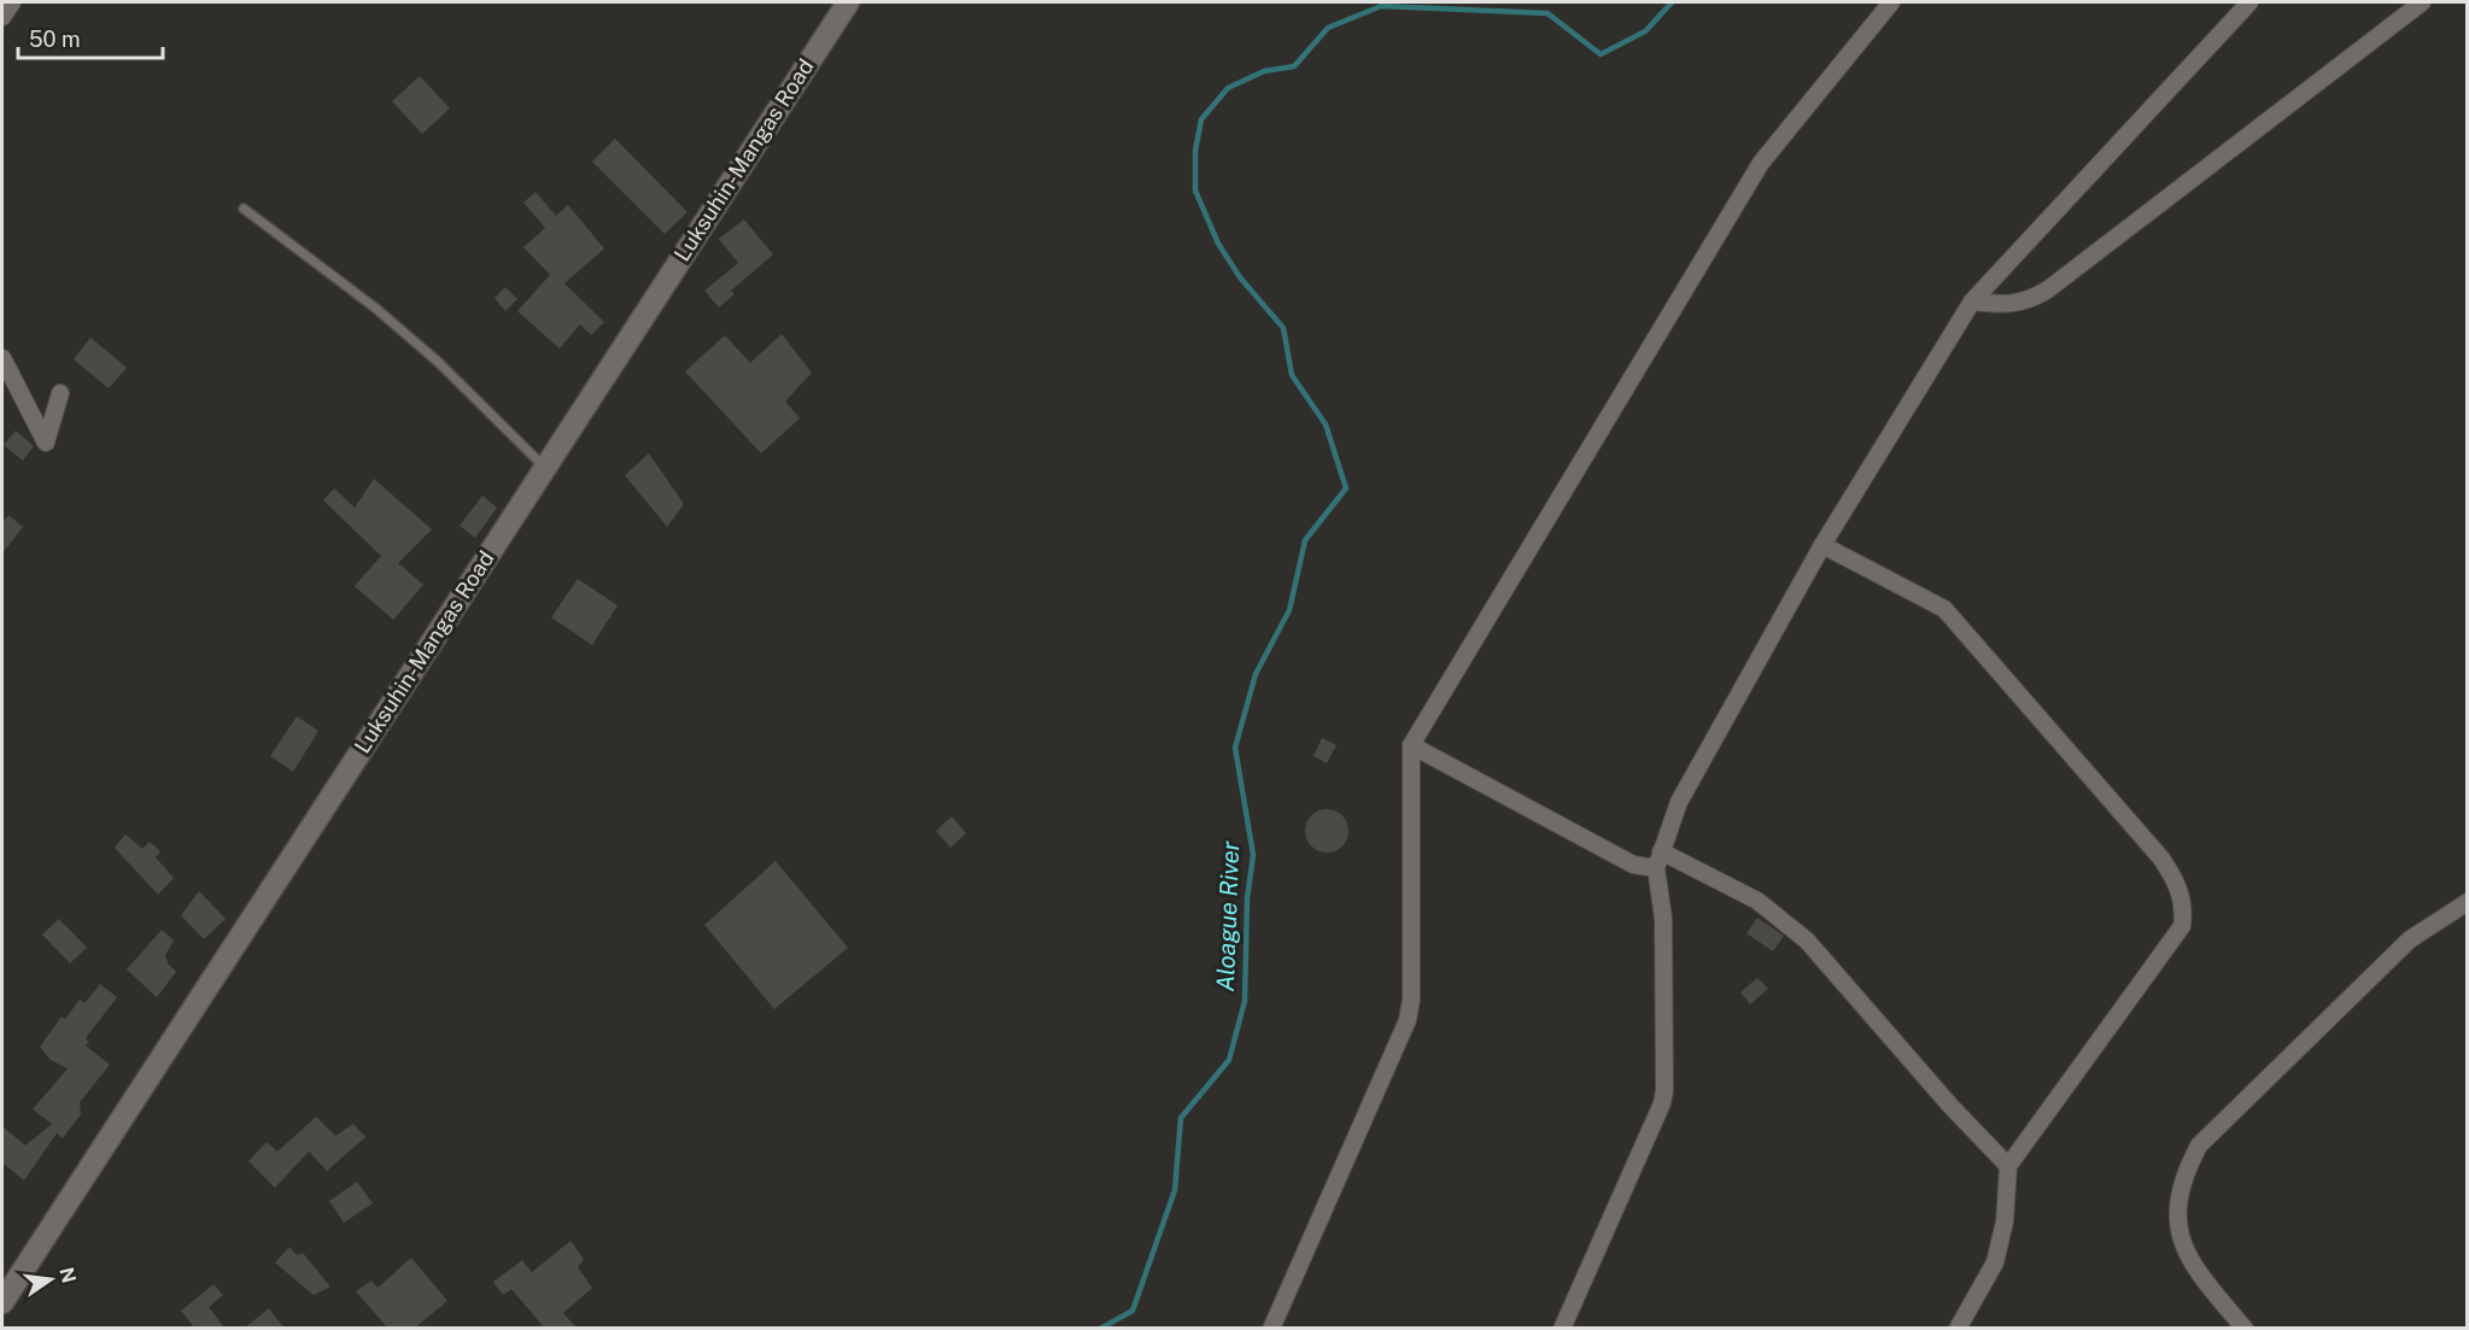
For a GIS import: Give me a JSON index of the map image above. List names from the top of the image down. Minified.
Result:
{"streets":{"main road":["Luksuhin-Mangas Road"]},"water":["Aloague River"],"scale_bar":"50 m","north":"right"}
